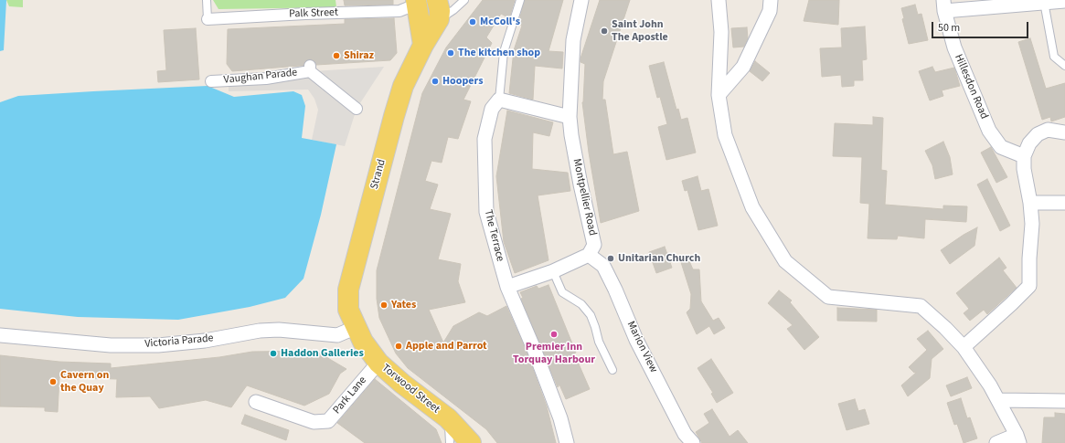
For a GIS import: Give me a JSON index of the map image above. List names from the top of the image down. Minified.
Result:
{"streets":{"main road":["Strand","Torwood Street"],"street":["Palk Street","Vaughan Parade","Hillesdon Road","Montpellier Road","The Terrace","Victoria Parade","Marion View","Park Lane"]},"crossings":[["Palk Street","Strand"],["Strand","Victoria Parade"],["Strand","Torwood Street"],["Montpellier Road","Marion View"],["Victoria Parade","Torwood Street"],["Torwood Street","Park Lane"]],"places":["McColl's","Saint John The Apostle","The kitchen shop","Shiraz","Hoopers","Unitarian Church","Yates","Premier Inn Torquay Harbour","Apple and Parrot","Haddon Galleries","Cavern on the Quay"],"scale_bar":"50 m"}
